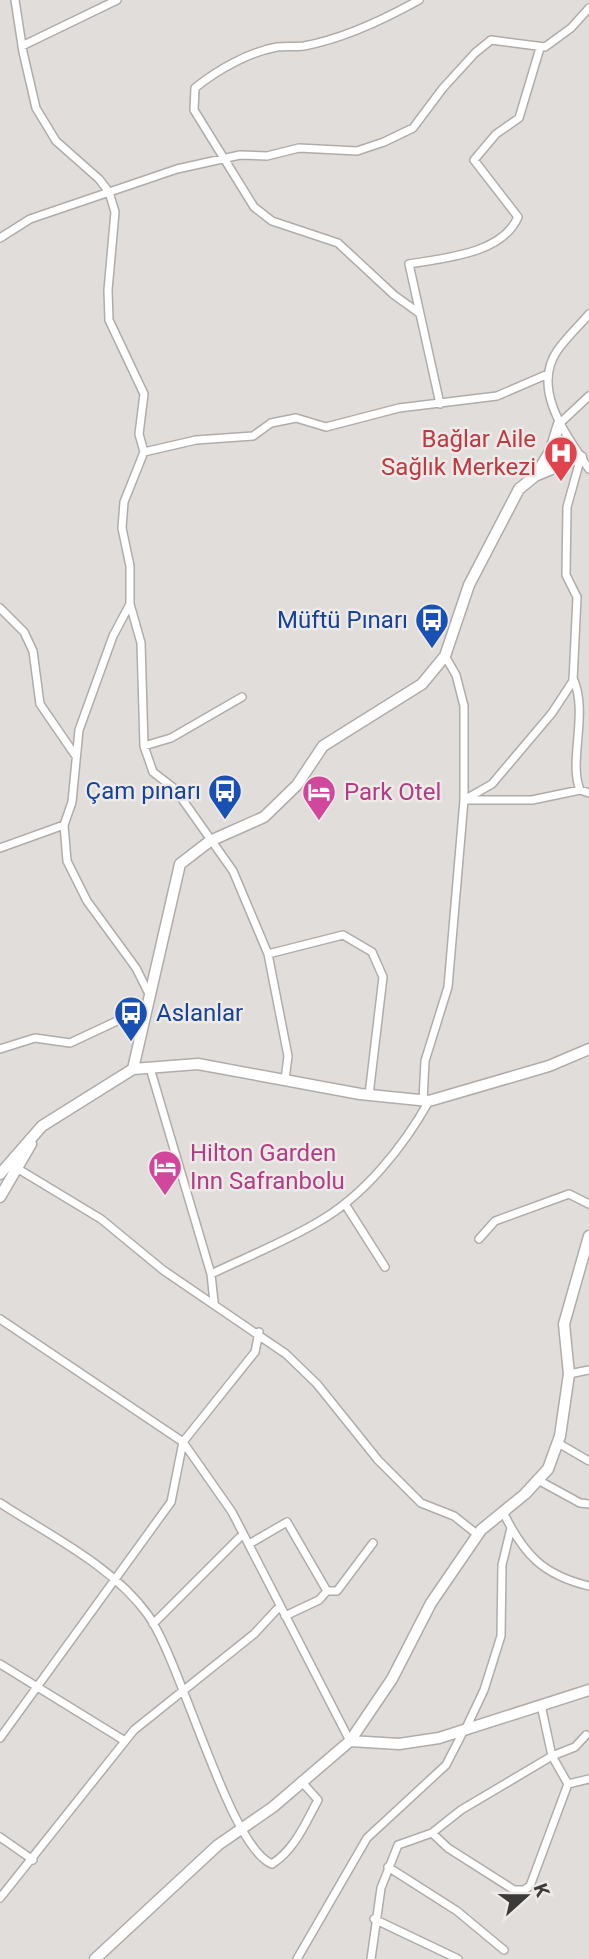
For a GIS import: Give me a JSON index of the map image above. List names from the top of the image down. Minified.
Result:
{"places":{"hospital":["Bağlar Aile Sağlık Merkezi"],"bus stop":["Müftü Pınarı","Çam pınarı","Aslanlar"],"hotel":["Park Otel","Hilton Garden Inn Safranbolu"]},"north":"right"}
